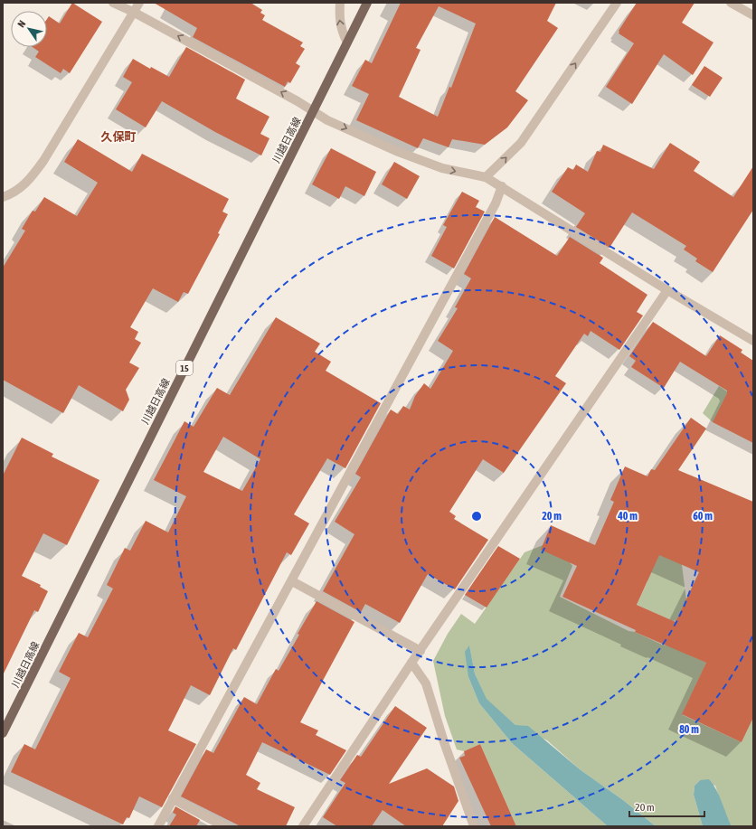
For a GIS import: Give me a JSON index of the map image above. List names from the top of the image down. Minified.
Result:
{"streets":{"main road":["川越日高線","15"]},"districts":["久保町"],"scale_bar":"20 m","north":"top left","rings":["20 m","40 m","60 m","80 m"]}
